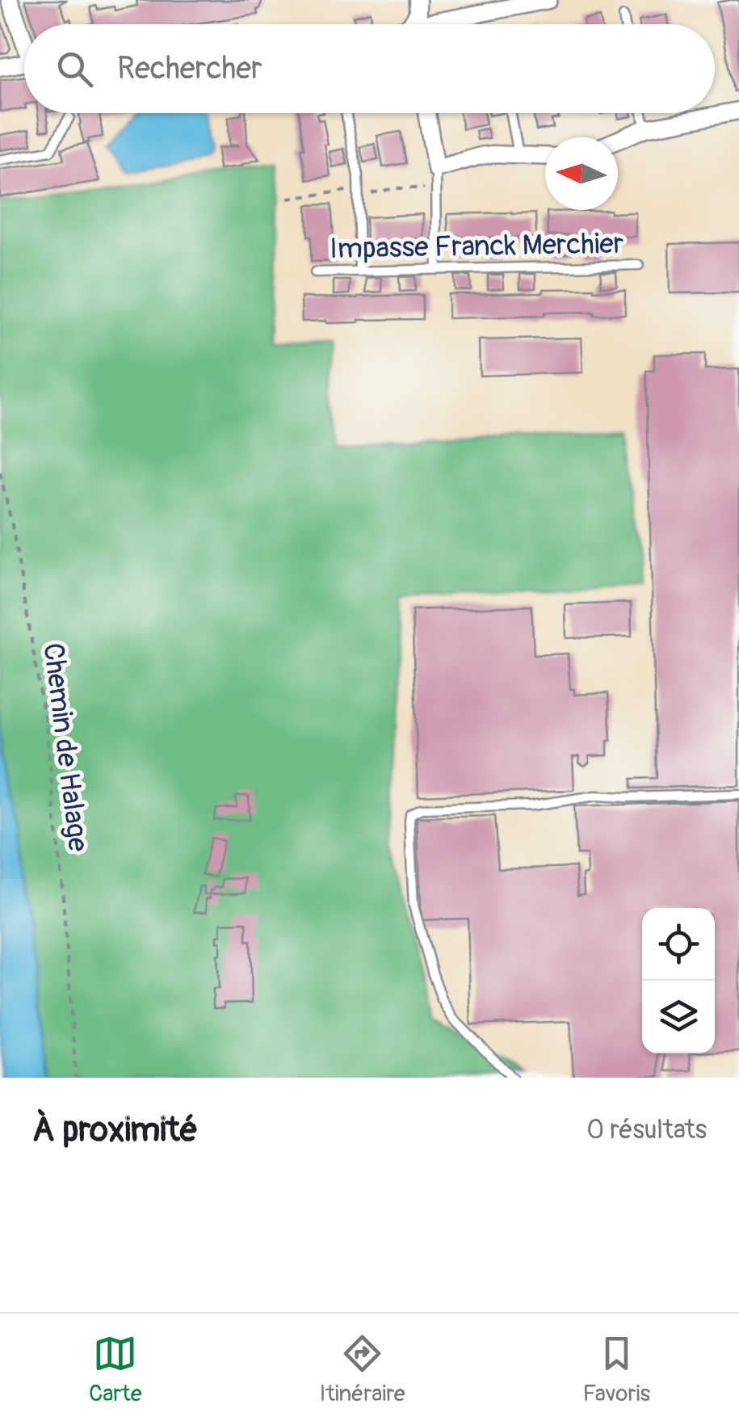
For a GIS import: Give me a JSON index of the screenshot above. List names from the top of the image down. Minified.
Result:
{"streets":{"lane":["Impasse Franck Merchier"],"path":["Chemin de Halage"]},"north":"left","page":{"search":"Rechercher","heading":["À proximité","0 résultats"],"nav":["Carte","Itinéraire","Favoris"]}}
